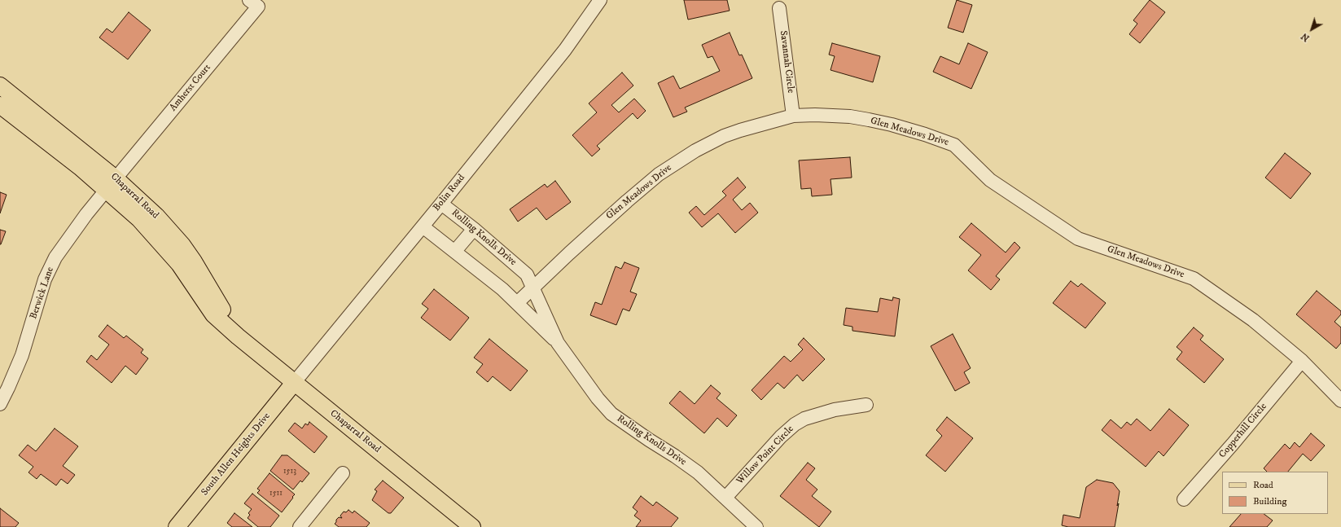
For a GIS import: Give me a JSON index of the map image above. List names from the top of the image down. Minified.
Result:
{"streets":{"main road":["Chaparral Road","South Allen Heights Drive"],"street":["Savannah Circle","Amherst Court","Glen Meadows Drive","Bolin Road","Rolling Knolls Drive","Berwick Lane","Copperhill Circle","Willow Point Circle"]},"crossings":[["Savannah Circle","Glen Meadows Drive"],["Amherst Court","Chaparral Road"],["Amherst Court","Berwick Lane"],["Glen Meadows Drive","Rolling Knolls Drive"],["Glen Meadows Drive","Copperhill Circle"],["Bolin Road","Chaparral Road"],["Bolin Road","Rolling Knolls Drive"],["Bolin Road","South Allen Heights Drive"],["Chaparral Road","Berwick Lane"],["Chaparral Road","South Allen Heights Drive"],["Rolling Knolls Drive","Willow Point Circle"]],"house_numbers":["1513","1511"],"legend":["Road","Building"],"north":"bottom left"}
